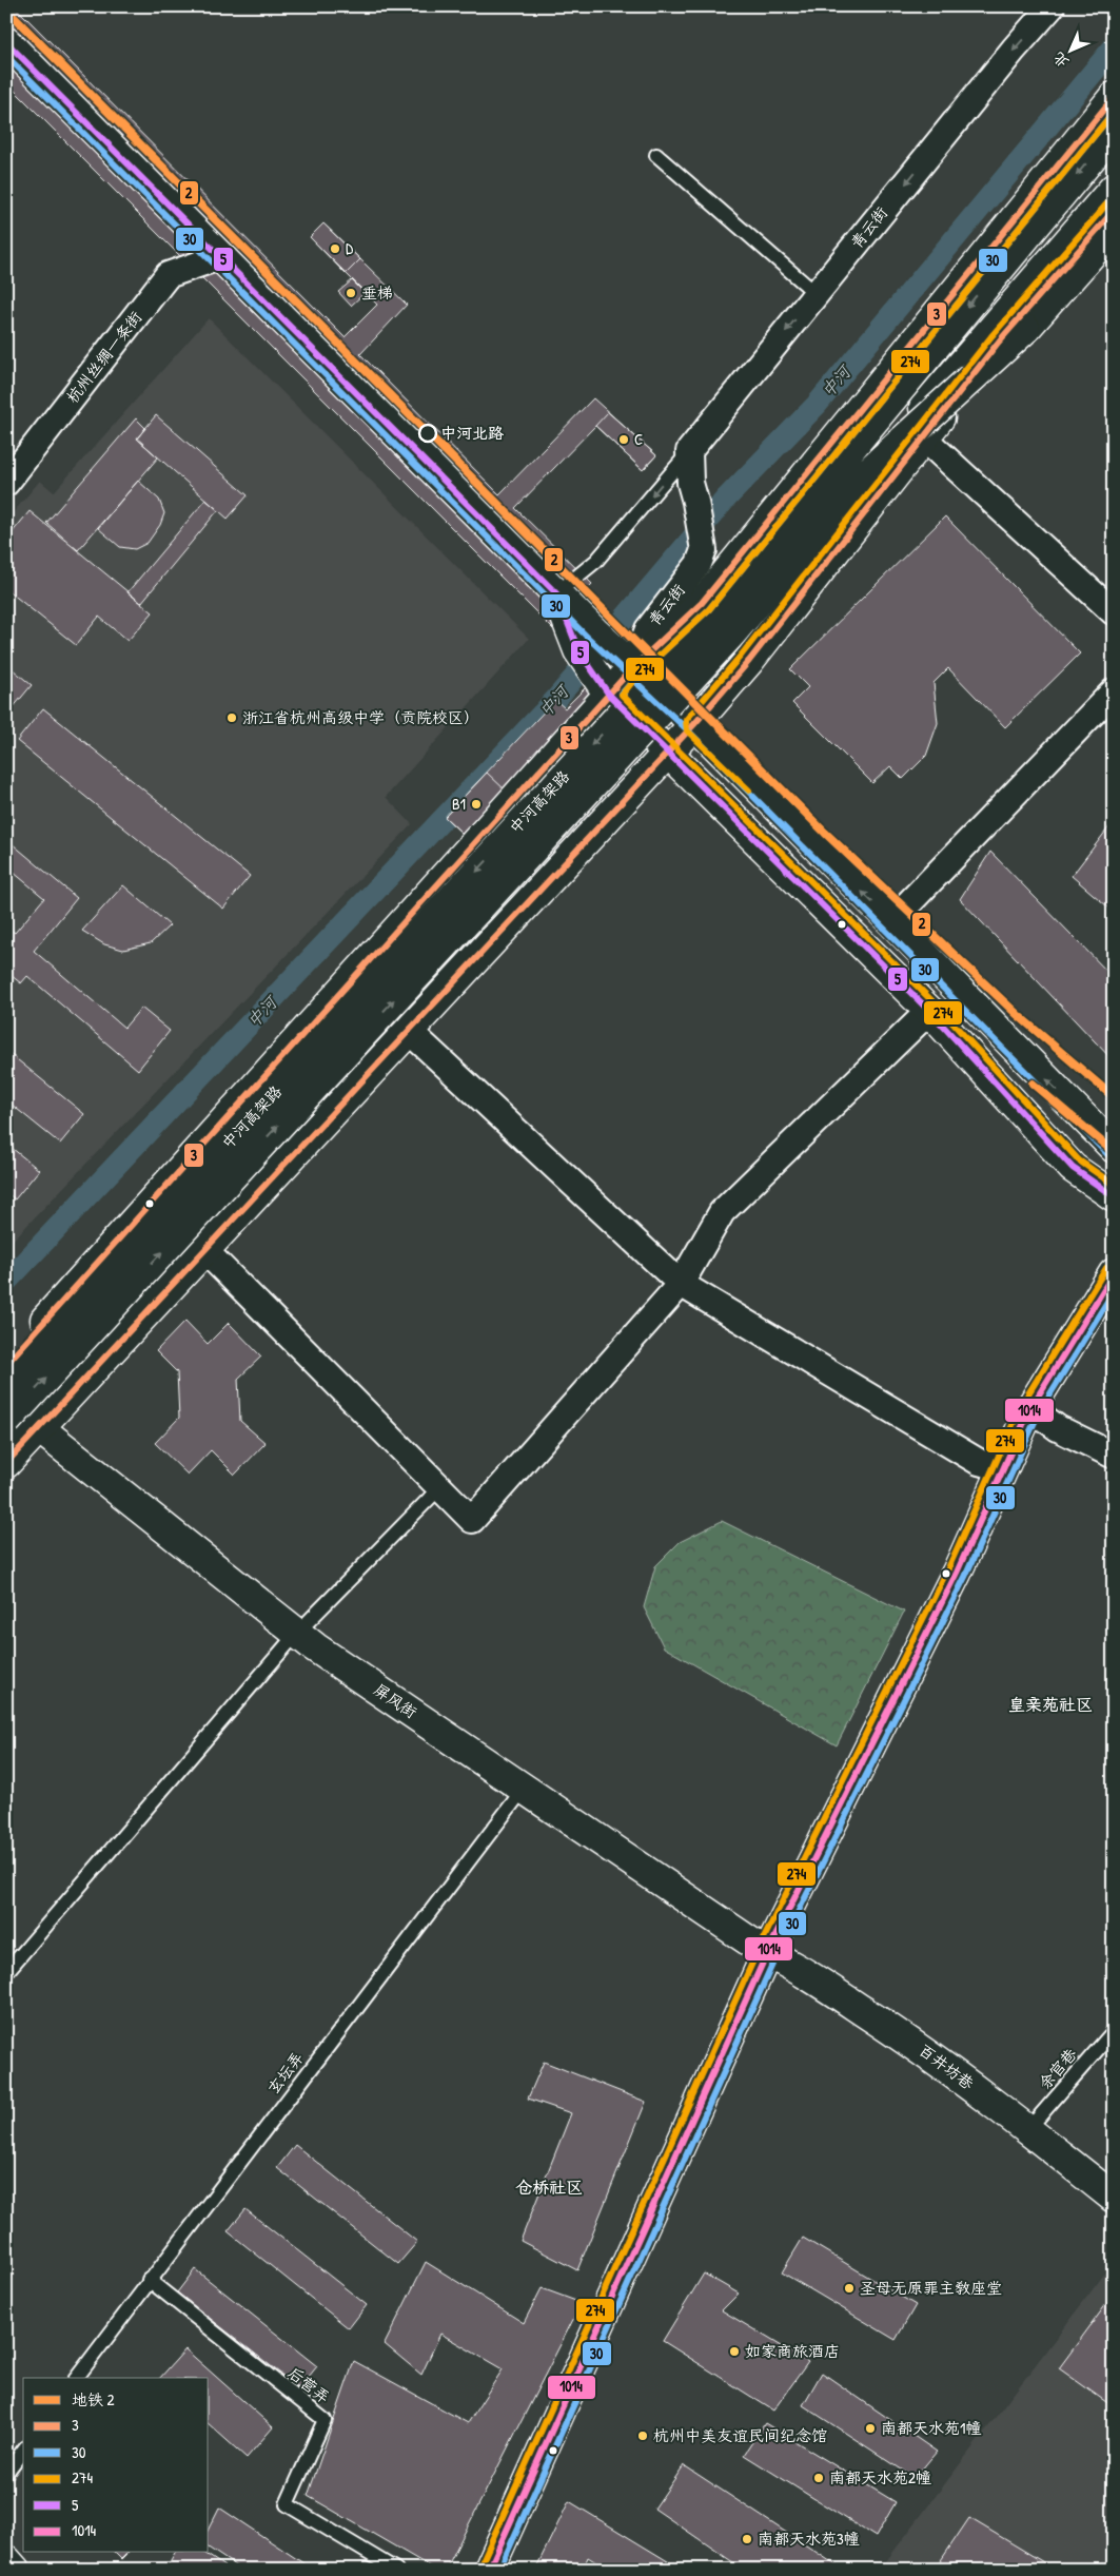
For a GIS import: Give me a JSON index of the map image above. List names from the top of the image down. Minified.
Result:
{"streets":{"main road":["中河高架路","屏风街","百井坊巷"],"street":["青云街","杭州丝绸一条街"],"lane":["余官巷","玄坛弄","后营弄"]},"crossings":[["屏风街","百井坊巷"],["屏风街","玄坛弄"],["百井坊巷","余官巷"],["玄坛弄","后营弄"]],"one_way":["青云街"],"districts":["皇亲苑社区","仓桥社区"],"water":["中河"],"places":["D","垂梯","中河北路","C","浙江省杭州高级中学（贡院校区）","B1","圣母无原罪主教座堂","如家商旅酒店","南都天水苑1幢","杭州中美友谊民间纪念馆","南都天水苑2幢","南都天水苑3幢"],"lines":["metro line 2","transit line 5","transit line 30","transit line 3","transit line 274","transit line 1014"],"legend":["地铁 2","3","30","274","5","1014"],"north":"bottom left"}
